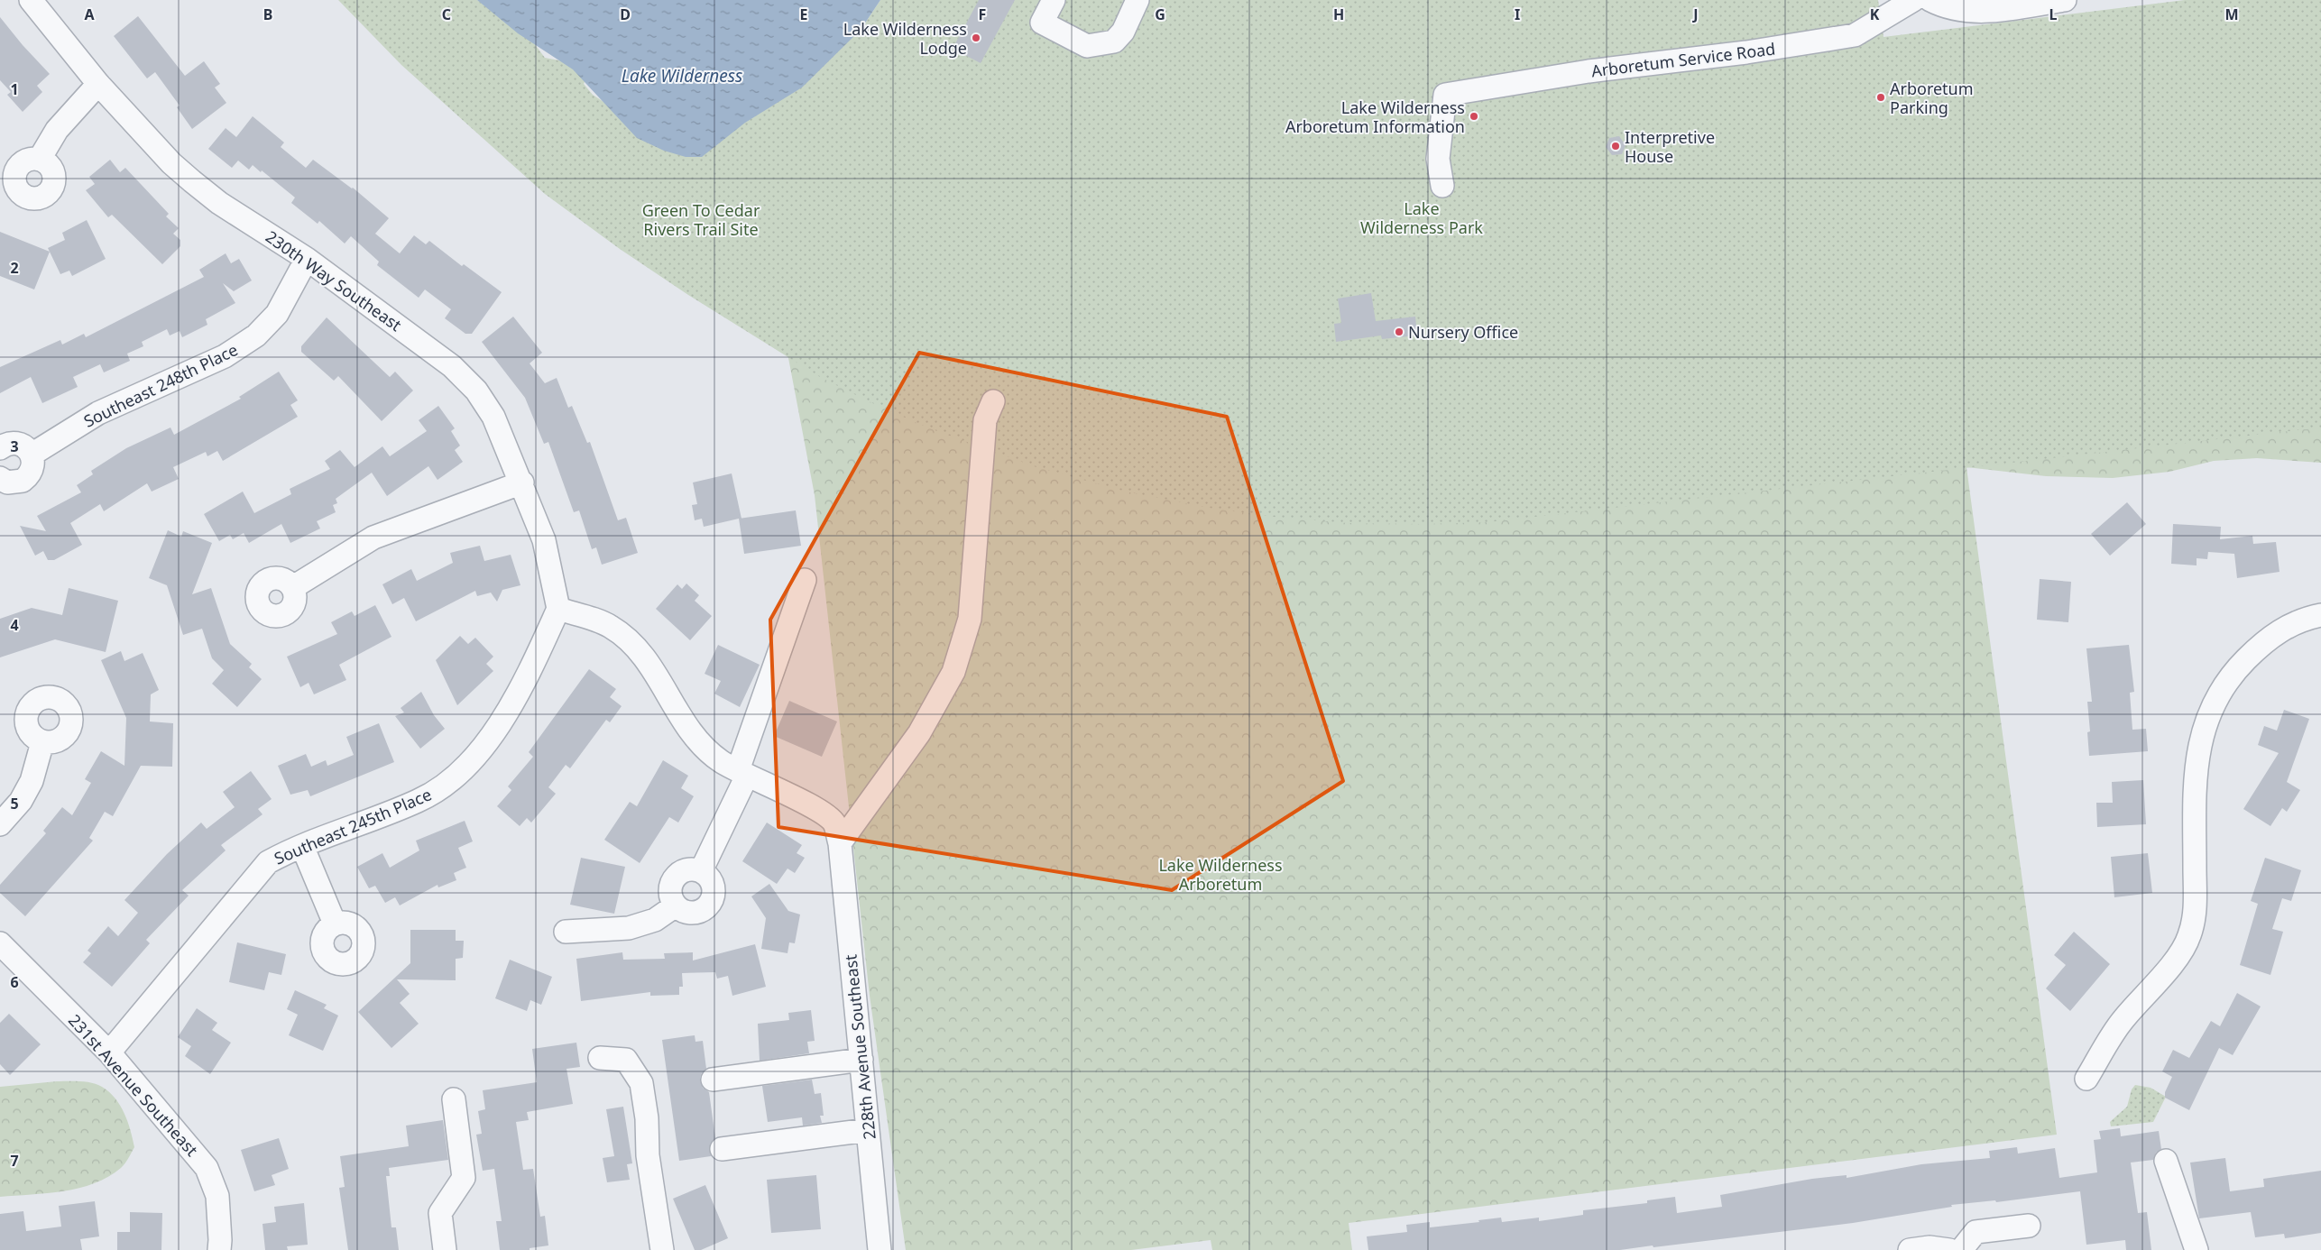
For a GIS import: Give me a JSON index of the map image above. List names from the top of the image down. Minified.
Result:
{"streets":{"street":["Arboretum Service Road","230th Way Southeast","Southeast 248th Place","Southeast 245th Place","228th Avenue Southeast","231st Avenue Southeast"]},"crossings":[["230th Way Southeast","Southeast 248th Place"],["230th Way Southeast","Southeast 245th Place"],["230th Way Southeast","228th Avenue Southeast"],["Southeast 245th Place","228th Avenue Southeast"],["Southeast 245th Place","231st Avenue Southeast"]],"water":["Lake Wilderness"],"parks":["Lake Wilderness Park","Green To Cedar Rivers Trail Site","Lake Wilderness Arboretum"],"places":["Lake Wilderness Lodge","Arboretum Parking","Lake Wilderness Arboretum Information","Interpretive House","Nursery Office"],"grid":{"columns":["A","B","C","D","E","F","G","H","I","J","K","L","M"],"rows":["1","2","3","4","5","6","7"]}}
